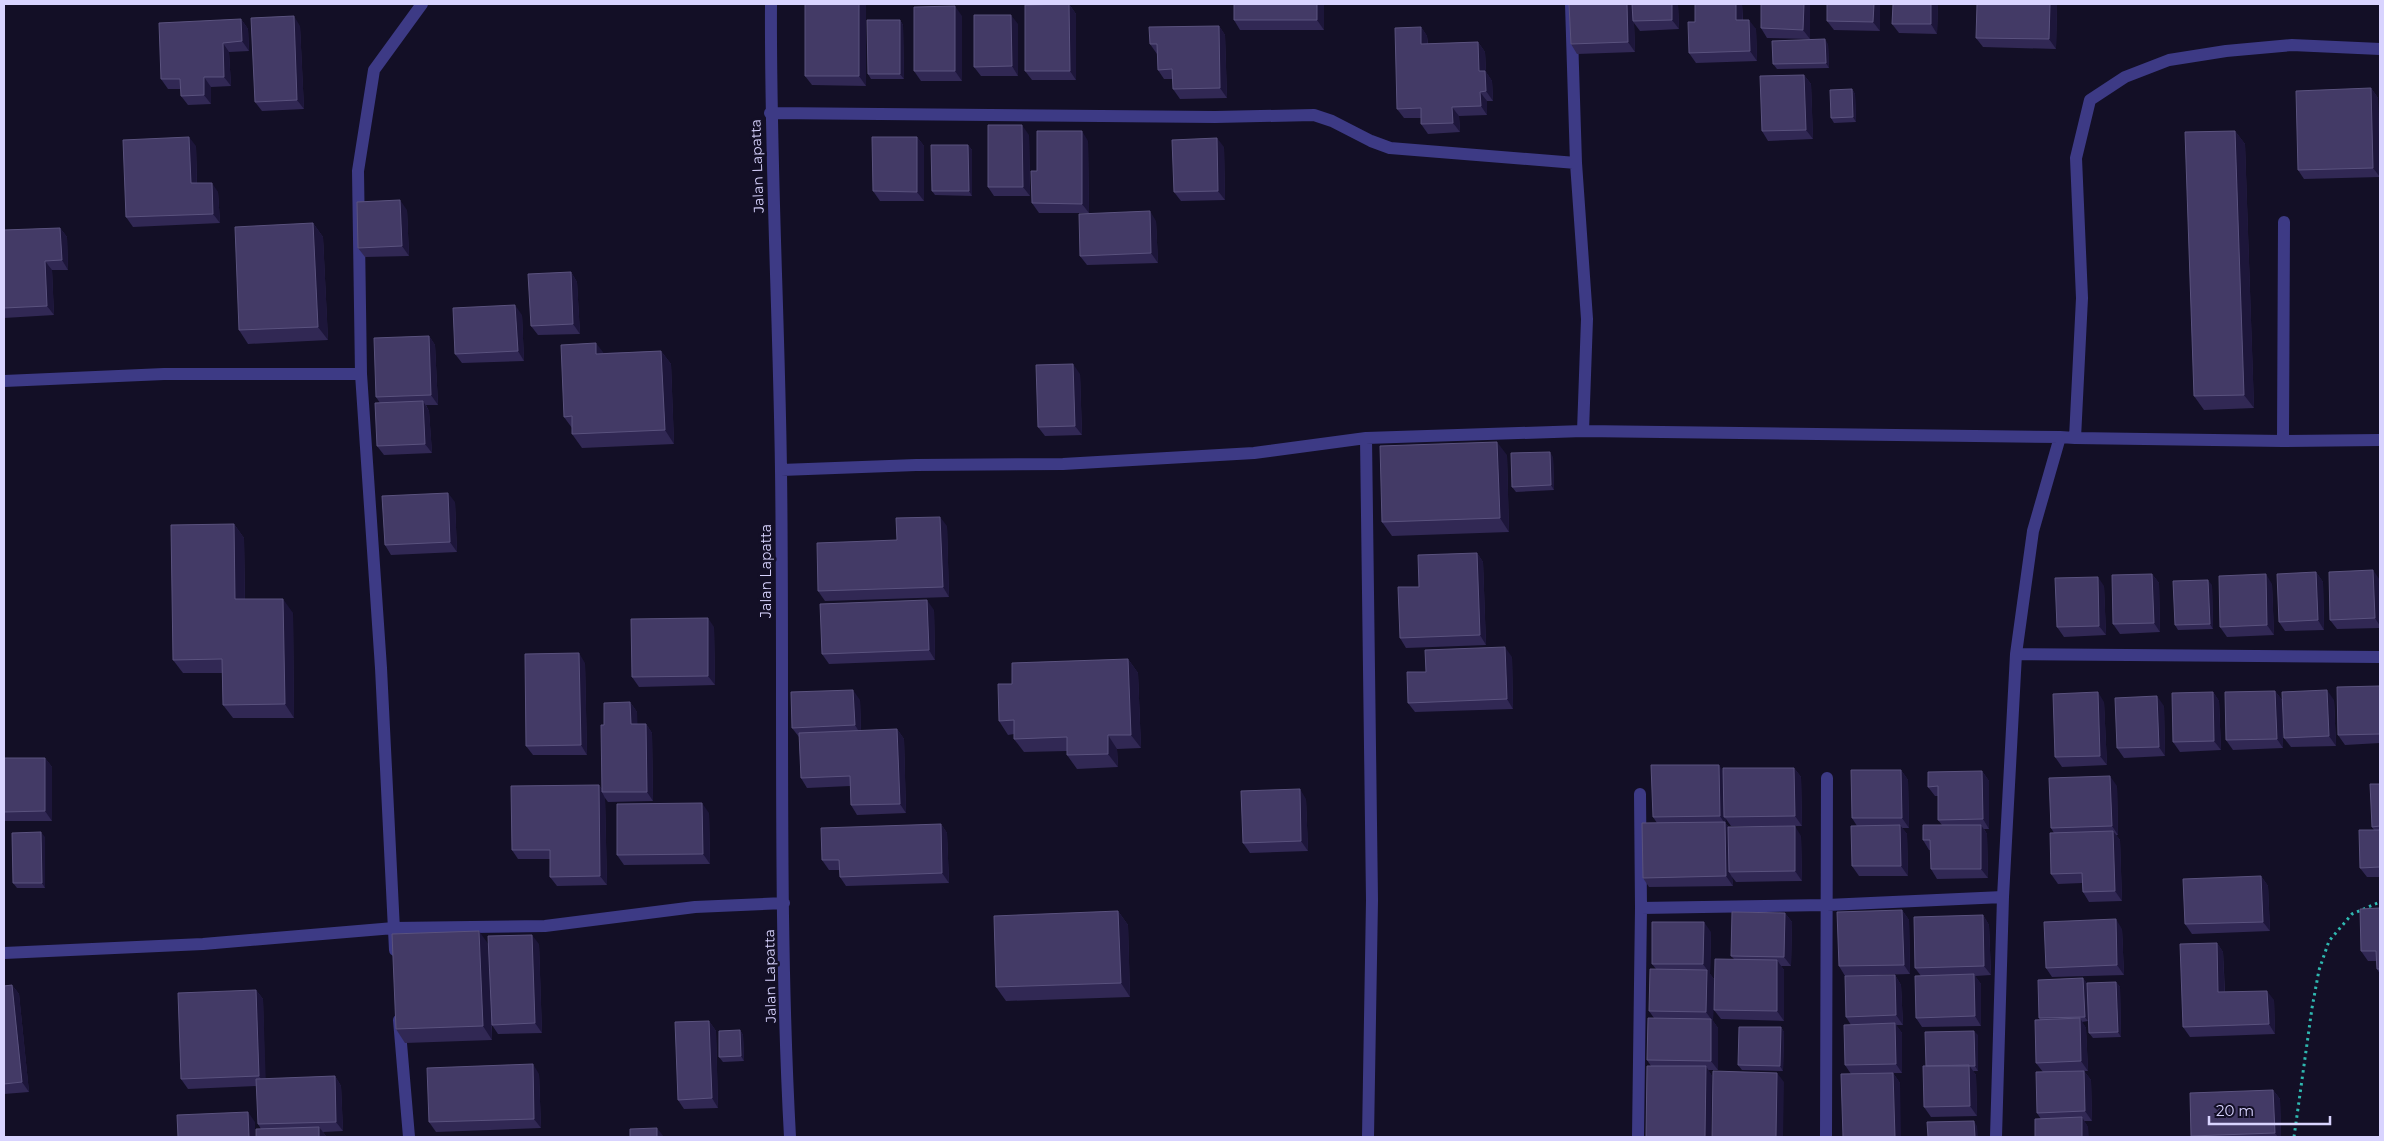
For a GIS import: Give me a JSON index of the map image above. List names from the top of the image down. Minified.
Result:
{"streets":{"street":["Jalan Lapatta"]},"scale_bar":"20 m"}
